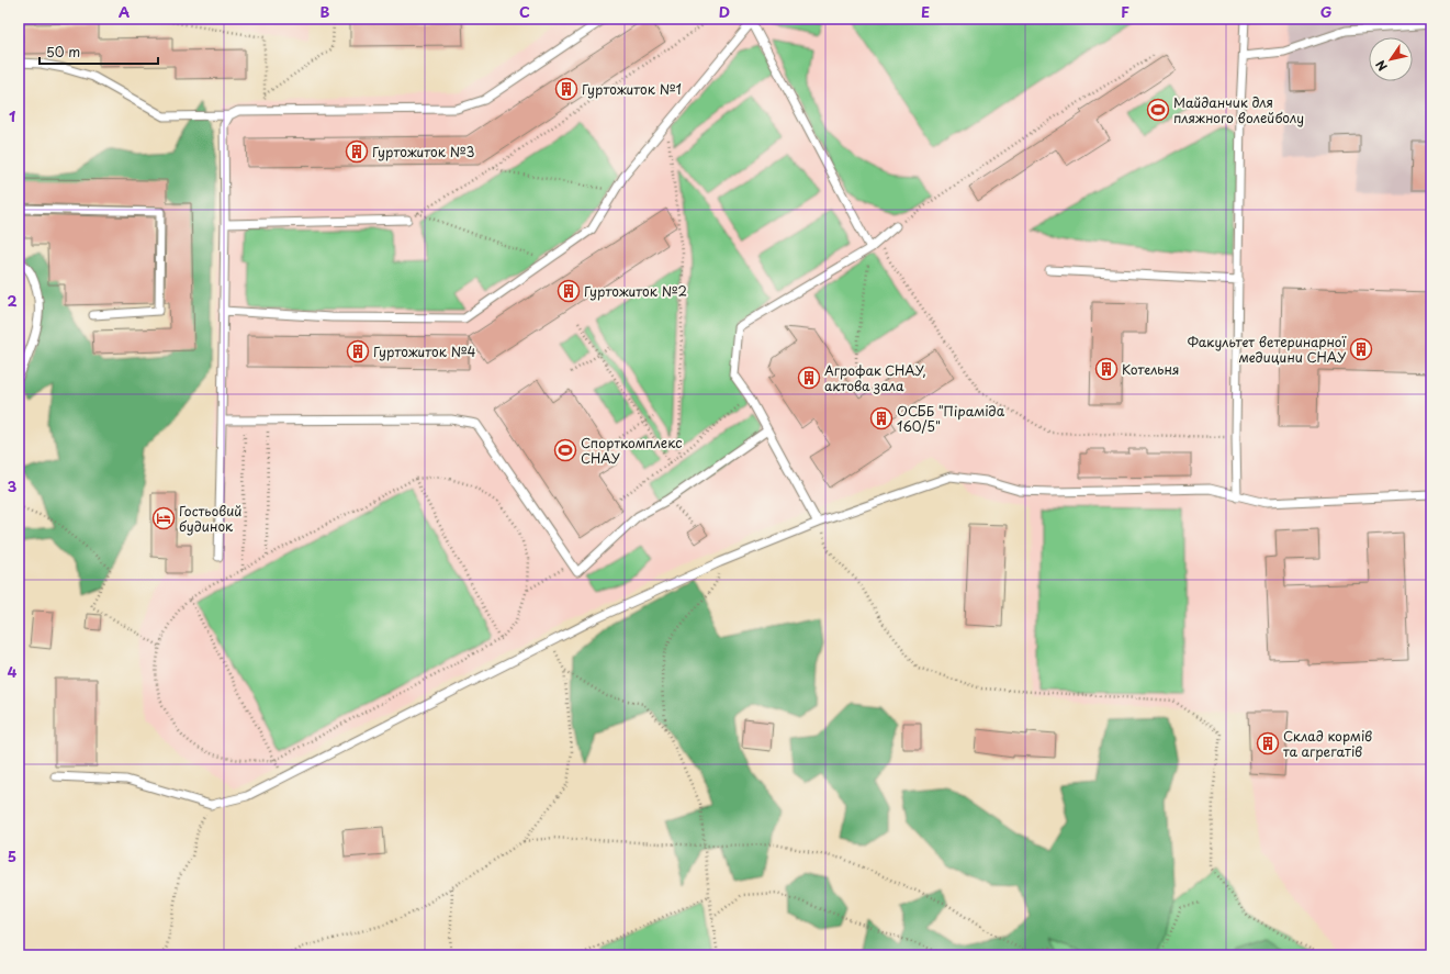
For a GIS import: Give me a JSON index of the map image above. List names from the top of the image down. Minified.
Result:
{"places":{"building":["Гуртожиток №1","Гуртожиток №3","Гуртожиток №2","Факультет ветеринарної медицини СНАУ","Гуртожиток №4","Котельня","Агрофак СНАУ, актова зала","ОСББ \"Піраміда 160/5\"","Склад кормів та агрегатів"],"sports":["Майданчик для пляжного волейболу","Спорткомплекс СНАУ"],"hotel":["Гостьовий будинок"]},"scale_bar":"50 m","north":"bottom left","grid":{"columns":["A","B","C","D","E","F","G"],"rows":["1","2","3","4","5"]}}
